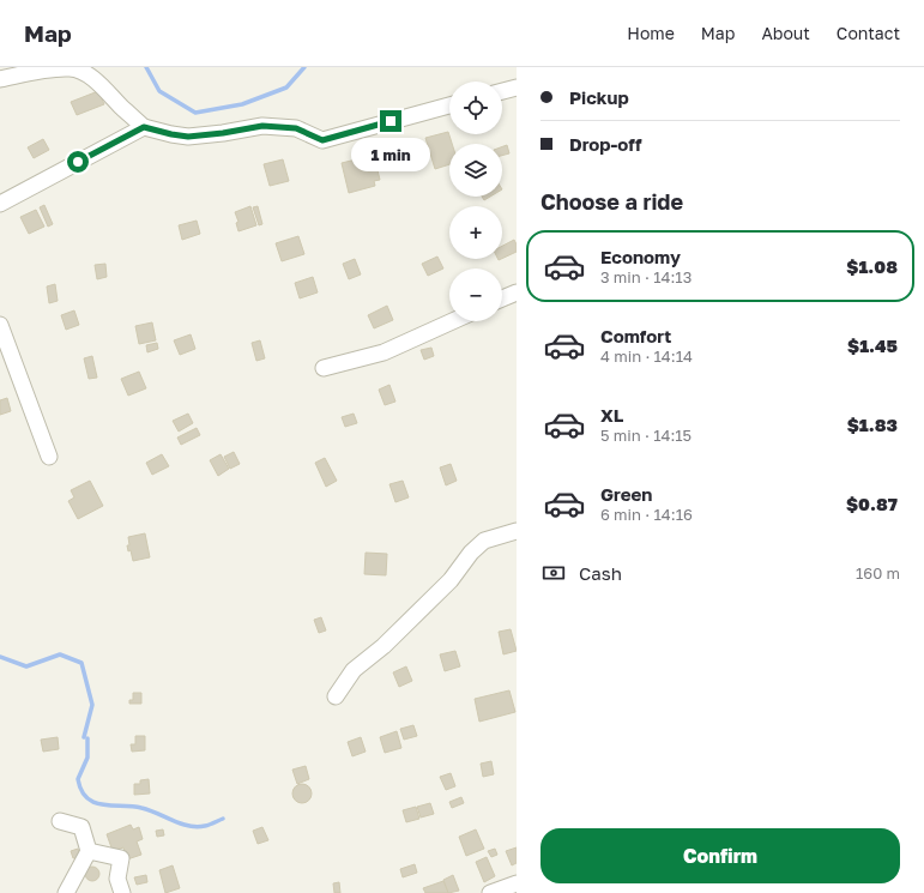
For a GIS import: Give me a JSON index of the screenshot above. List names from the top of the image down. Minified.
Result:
{"page":{"header":"Map","nav":["Home","Map","About","Contact"],"banner":["Pickup","Drop-off"],"map_buttons":["+","−"],"bubble":"1 min","heading":"Choose a ride","list":[{"name":"Economy","note":"3 min · 14:13","value":"$1.08"},{"name":"Comfort","note":"4 min · 14:14","value":"$1.45"},{"name":"XL","note":"5 min · 14:15","value":"$1.83"},{"name":"Green","note":"6 min · 14:16","value":"$0.87"}],"pay":["Cash","160 m"],"buttons":"Confirm"}}
